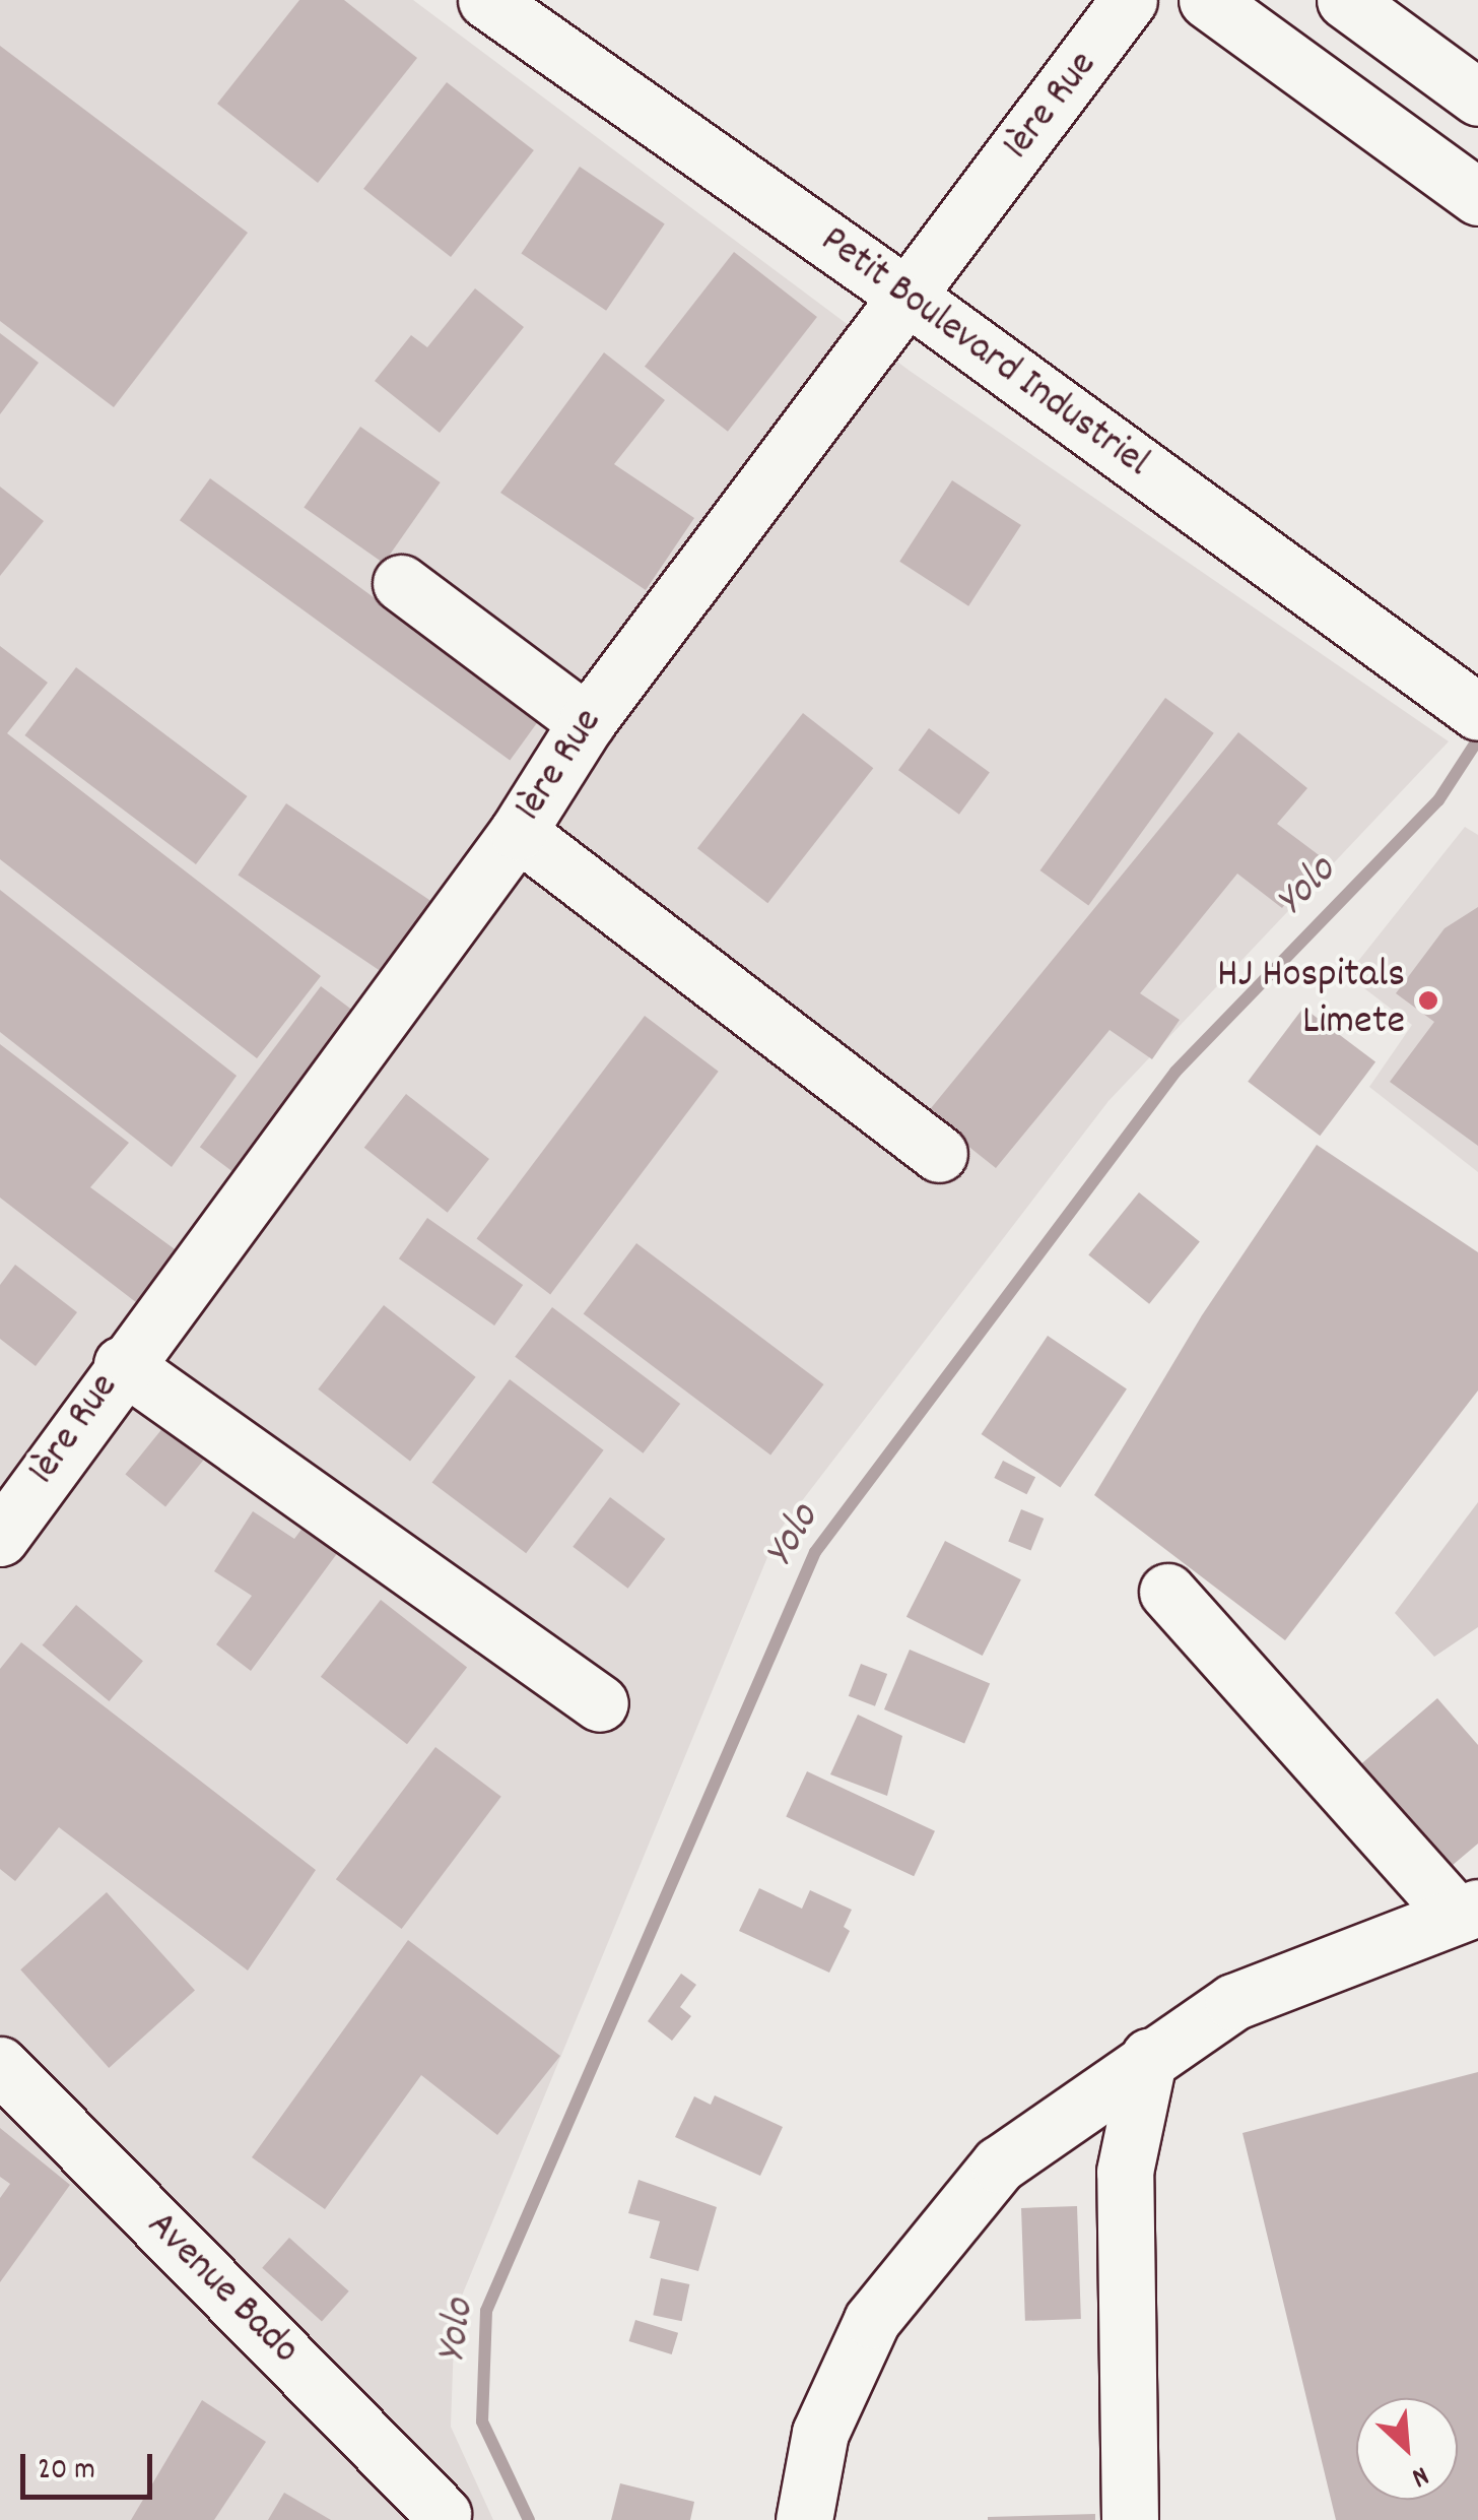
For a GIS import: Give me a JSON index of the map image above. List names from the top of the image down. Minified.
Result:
{"streets":{"main road":["1ère Rue","Petit Boulevard Industriel","Avenue Bado"]},"crossings":[["1ère Rue","Petit Boulevard Industriel"]],"water":["Yolo"],"places":["HJ Hospitals Limete"],"scale_bar":"20 m","north":"bottom right"}
